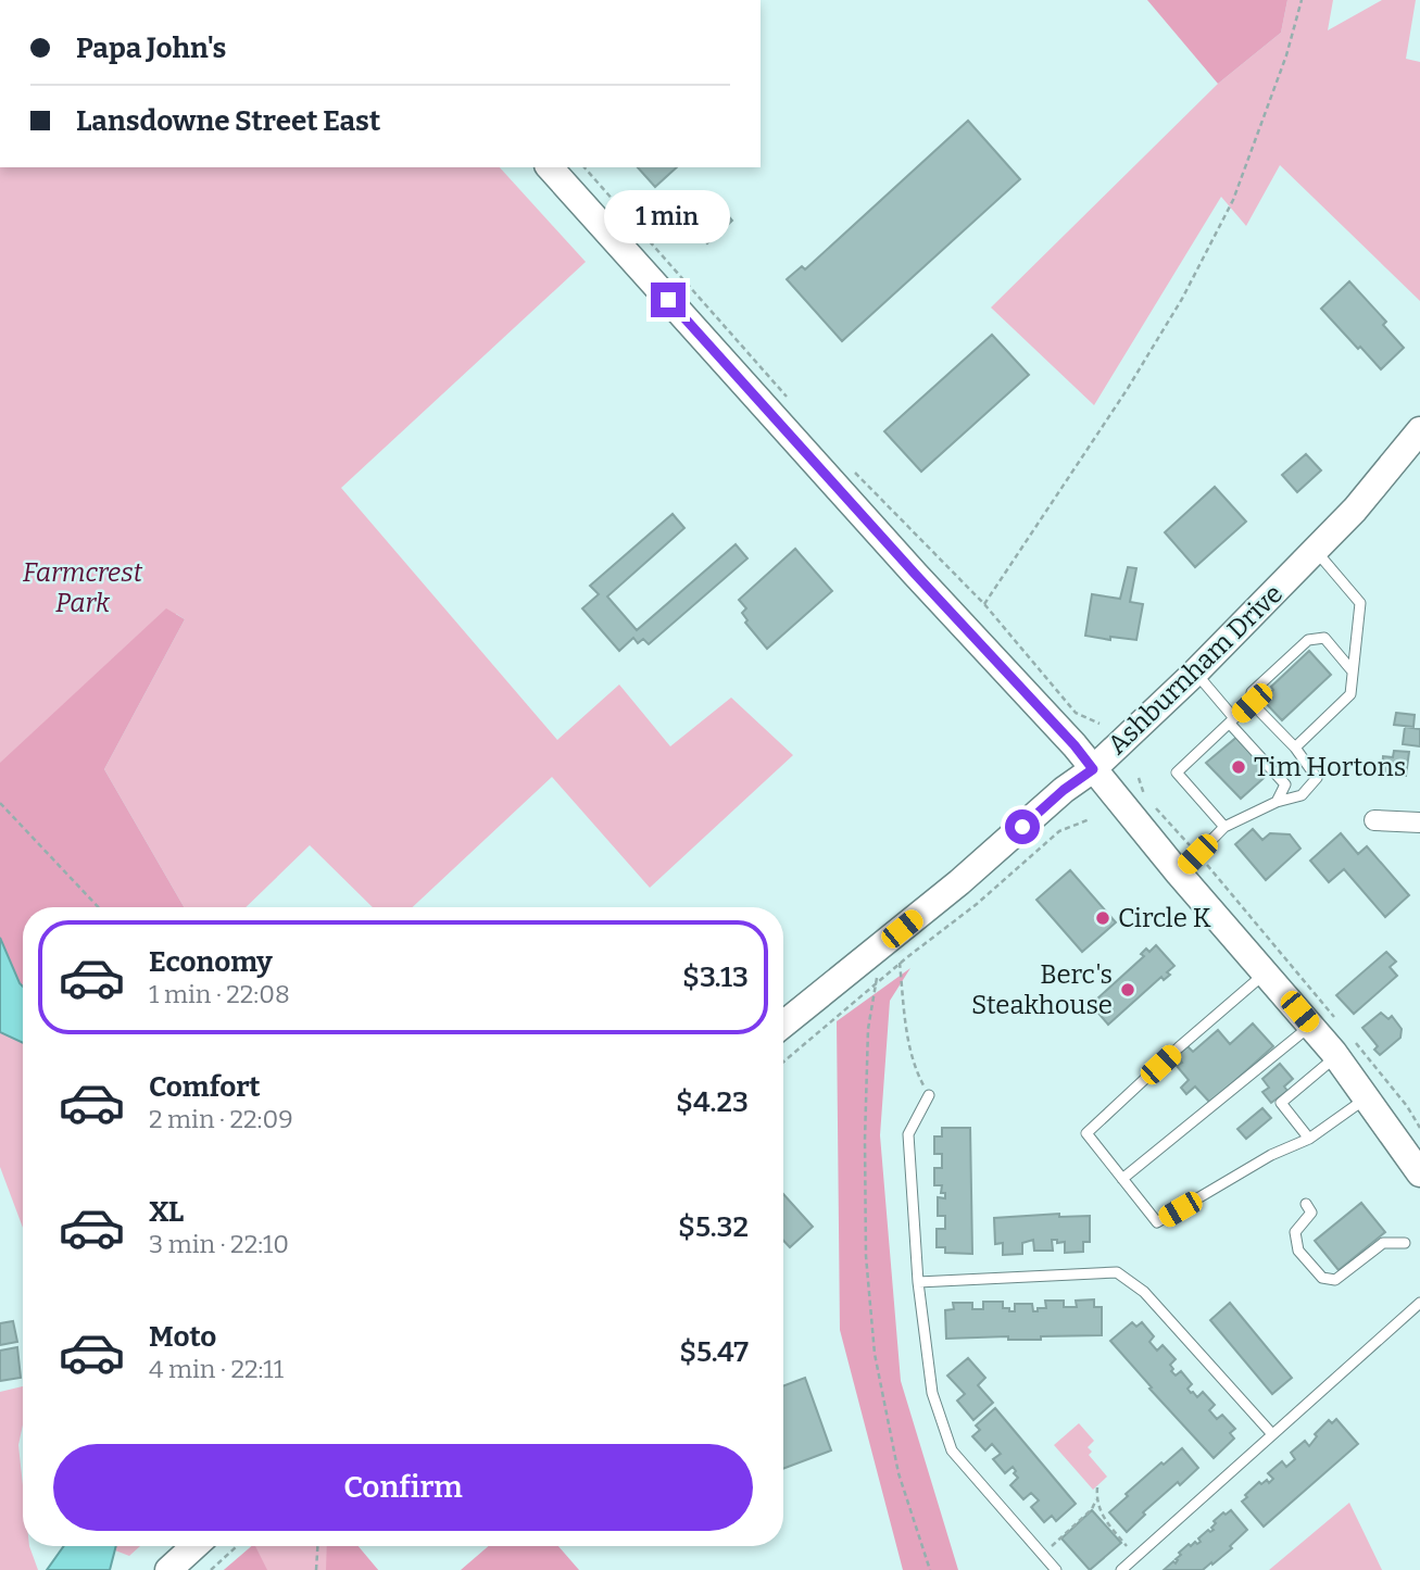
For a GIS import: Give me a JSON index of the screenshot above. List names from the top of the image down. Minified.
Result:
{"streets":{"main road":["Ashburnham Drive"]},"parks":["Farmcrest Park"],"places":["Tim Hortons","Circle K","Berc's Steakhouse"],"page":{"banner":["Papa John's","Lansdowne Street East"],"bubble":"1 min","list":[{"name":"Economy","note":"1 min · 22:08","value":"$3.13"},{"name":"Comfort","note":"2 min · 22:09","value":"$4.23"},{"name":"XL","note":"3 min · 22:10","value":"$5.32"},{"name":"Moto","note":"4 min · 22:11","value":"$5.47"}],"buttons":"Confirm"}}
